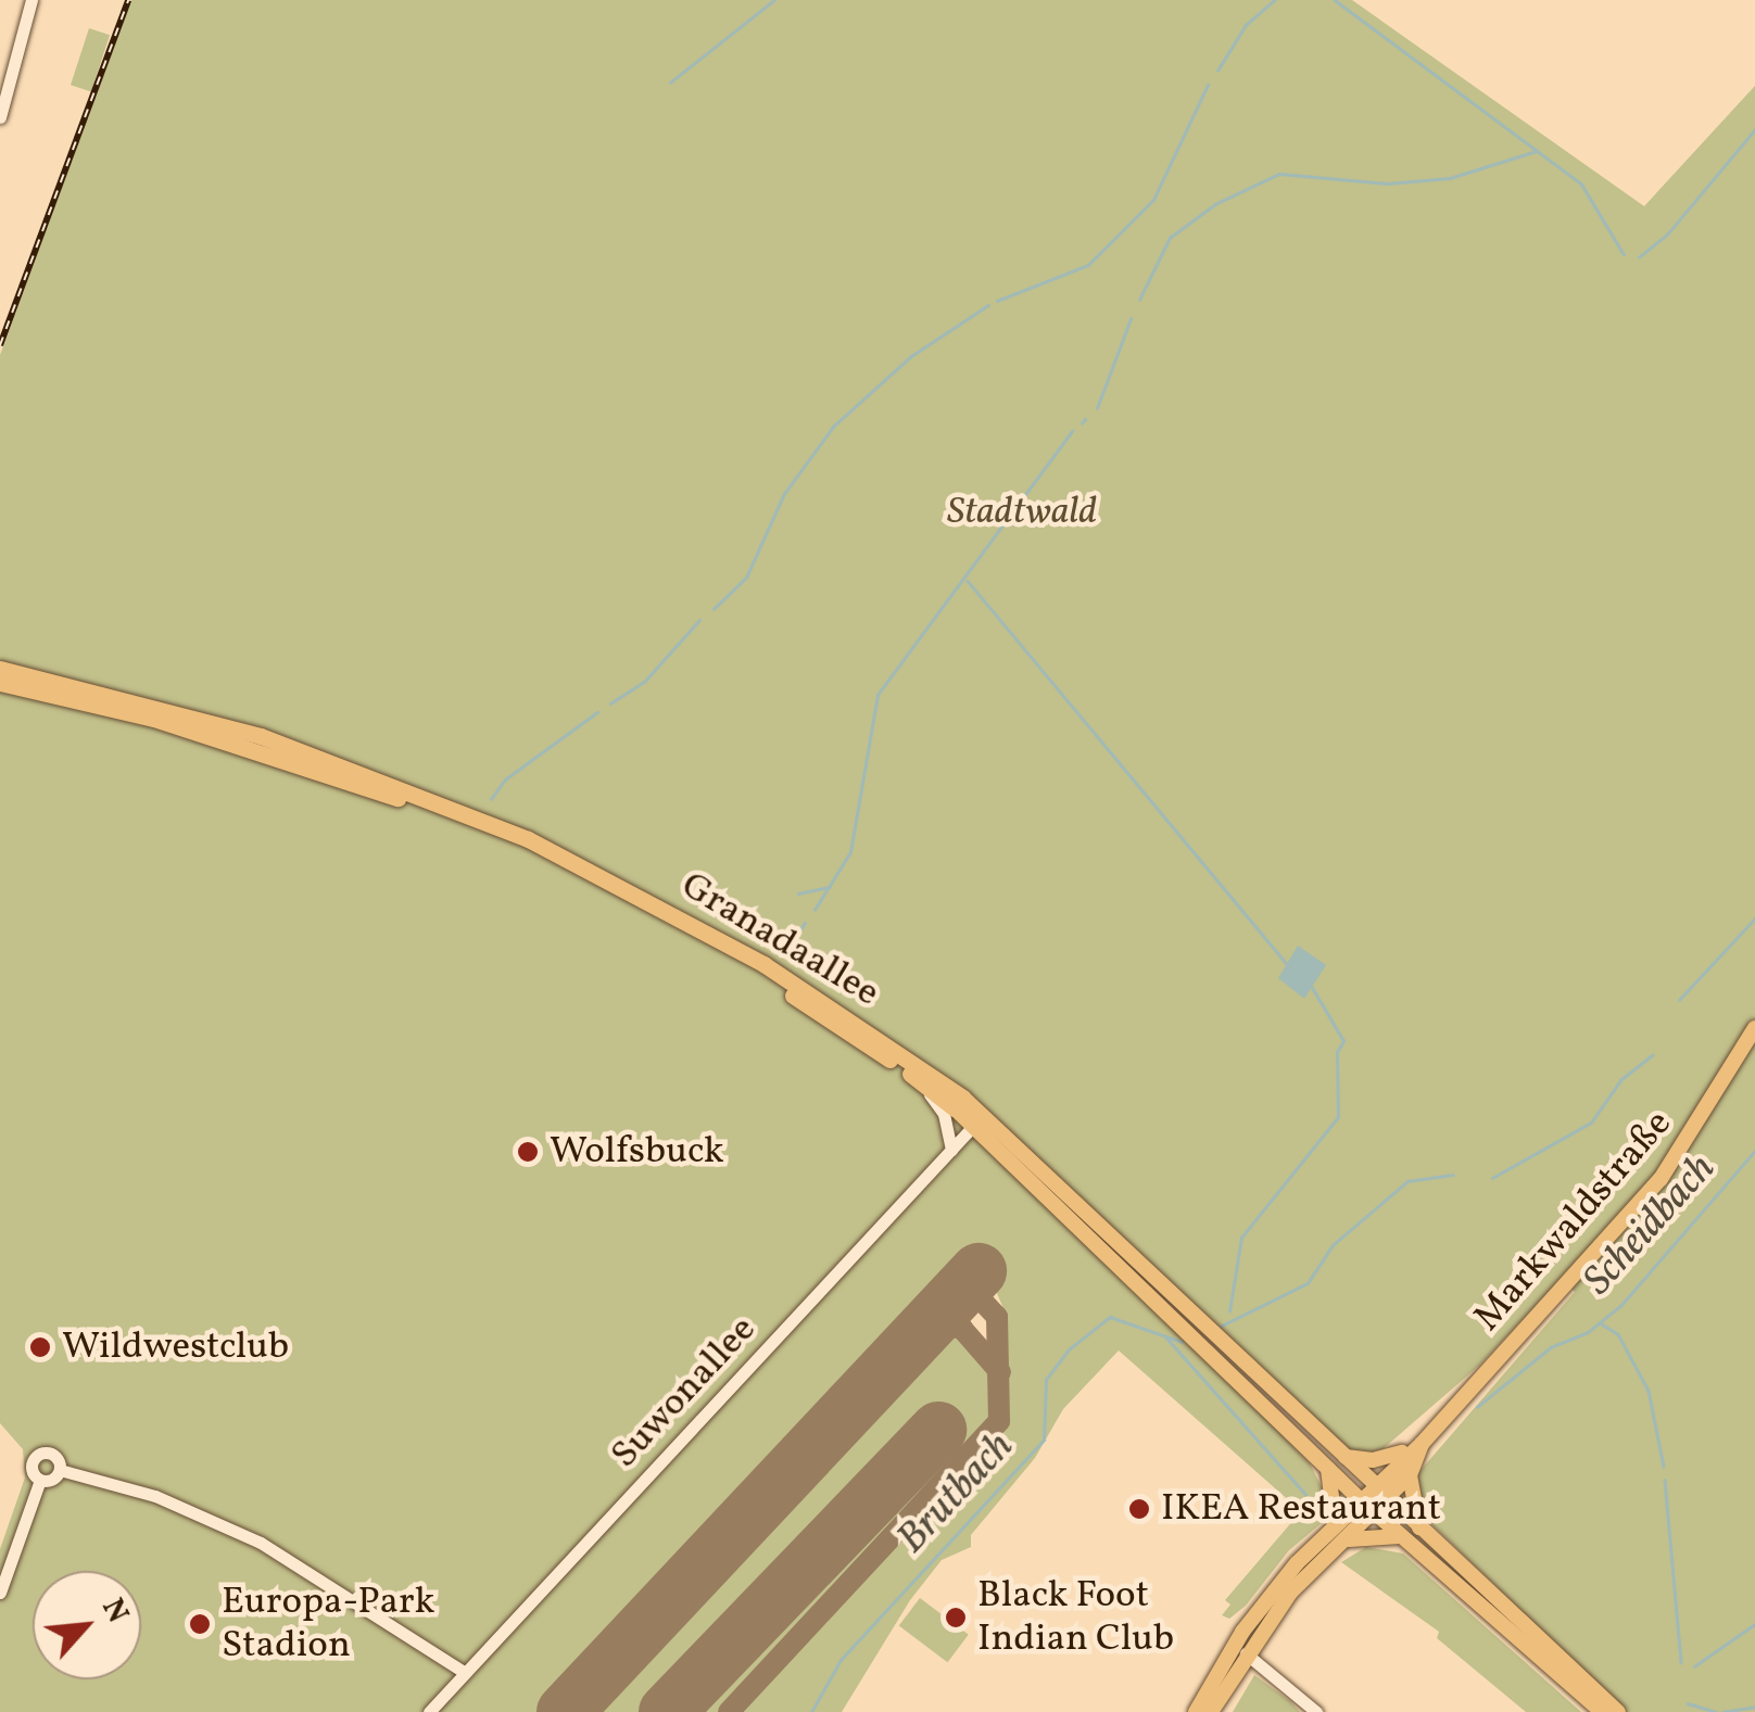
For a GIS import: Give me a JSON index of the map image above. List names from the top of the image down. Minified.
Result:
{"streets":{"highway":["Granadaallee"],"main road":["Markwaldstraße"],"street":["Suwonallee"]},"crossings":[["Granadaallee","Markwaldstraße"],["Granadaallee","Suwonallee"]],"water":["Scheidbach","Brutbach"],"parks":["Stadtwald"],"places":["Wolfsbuck","Wildwestclub","IKEA Restaurant","Black Foot Indian Club","Europa-Park Stadion"],"north":"top right"}
